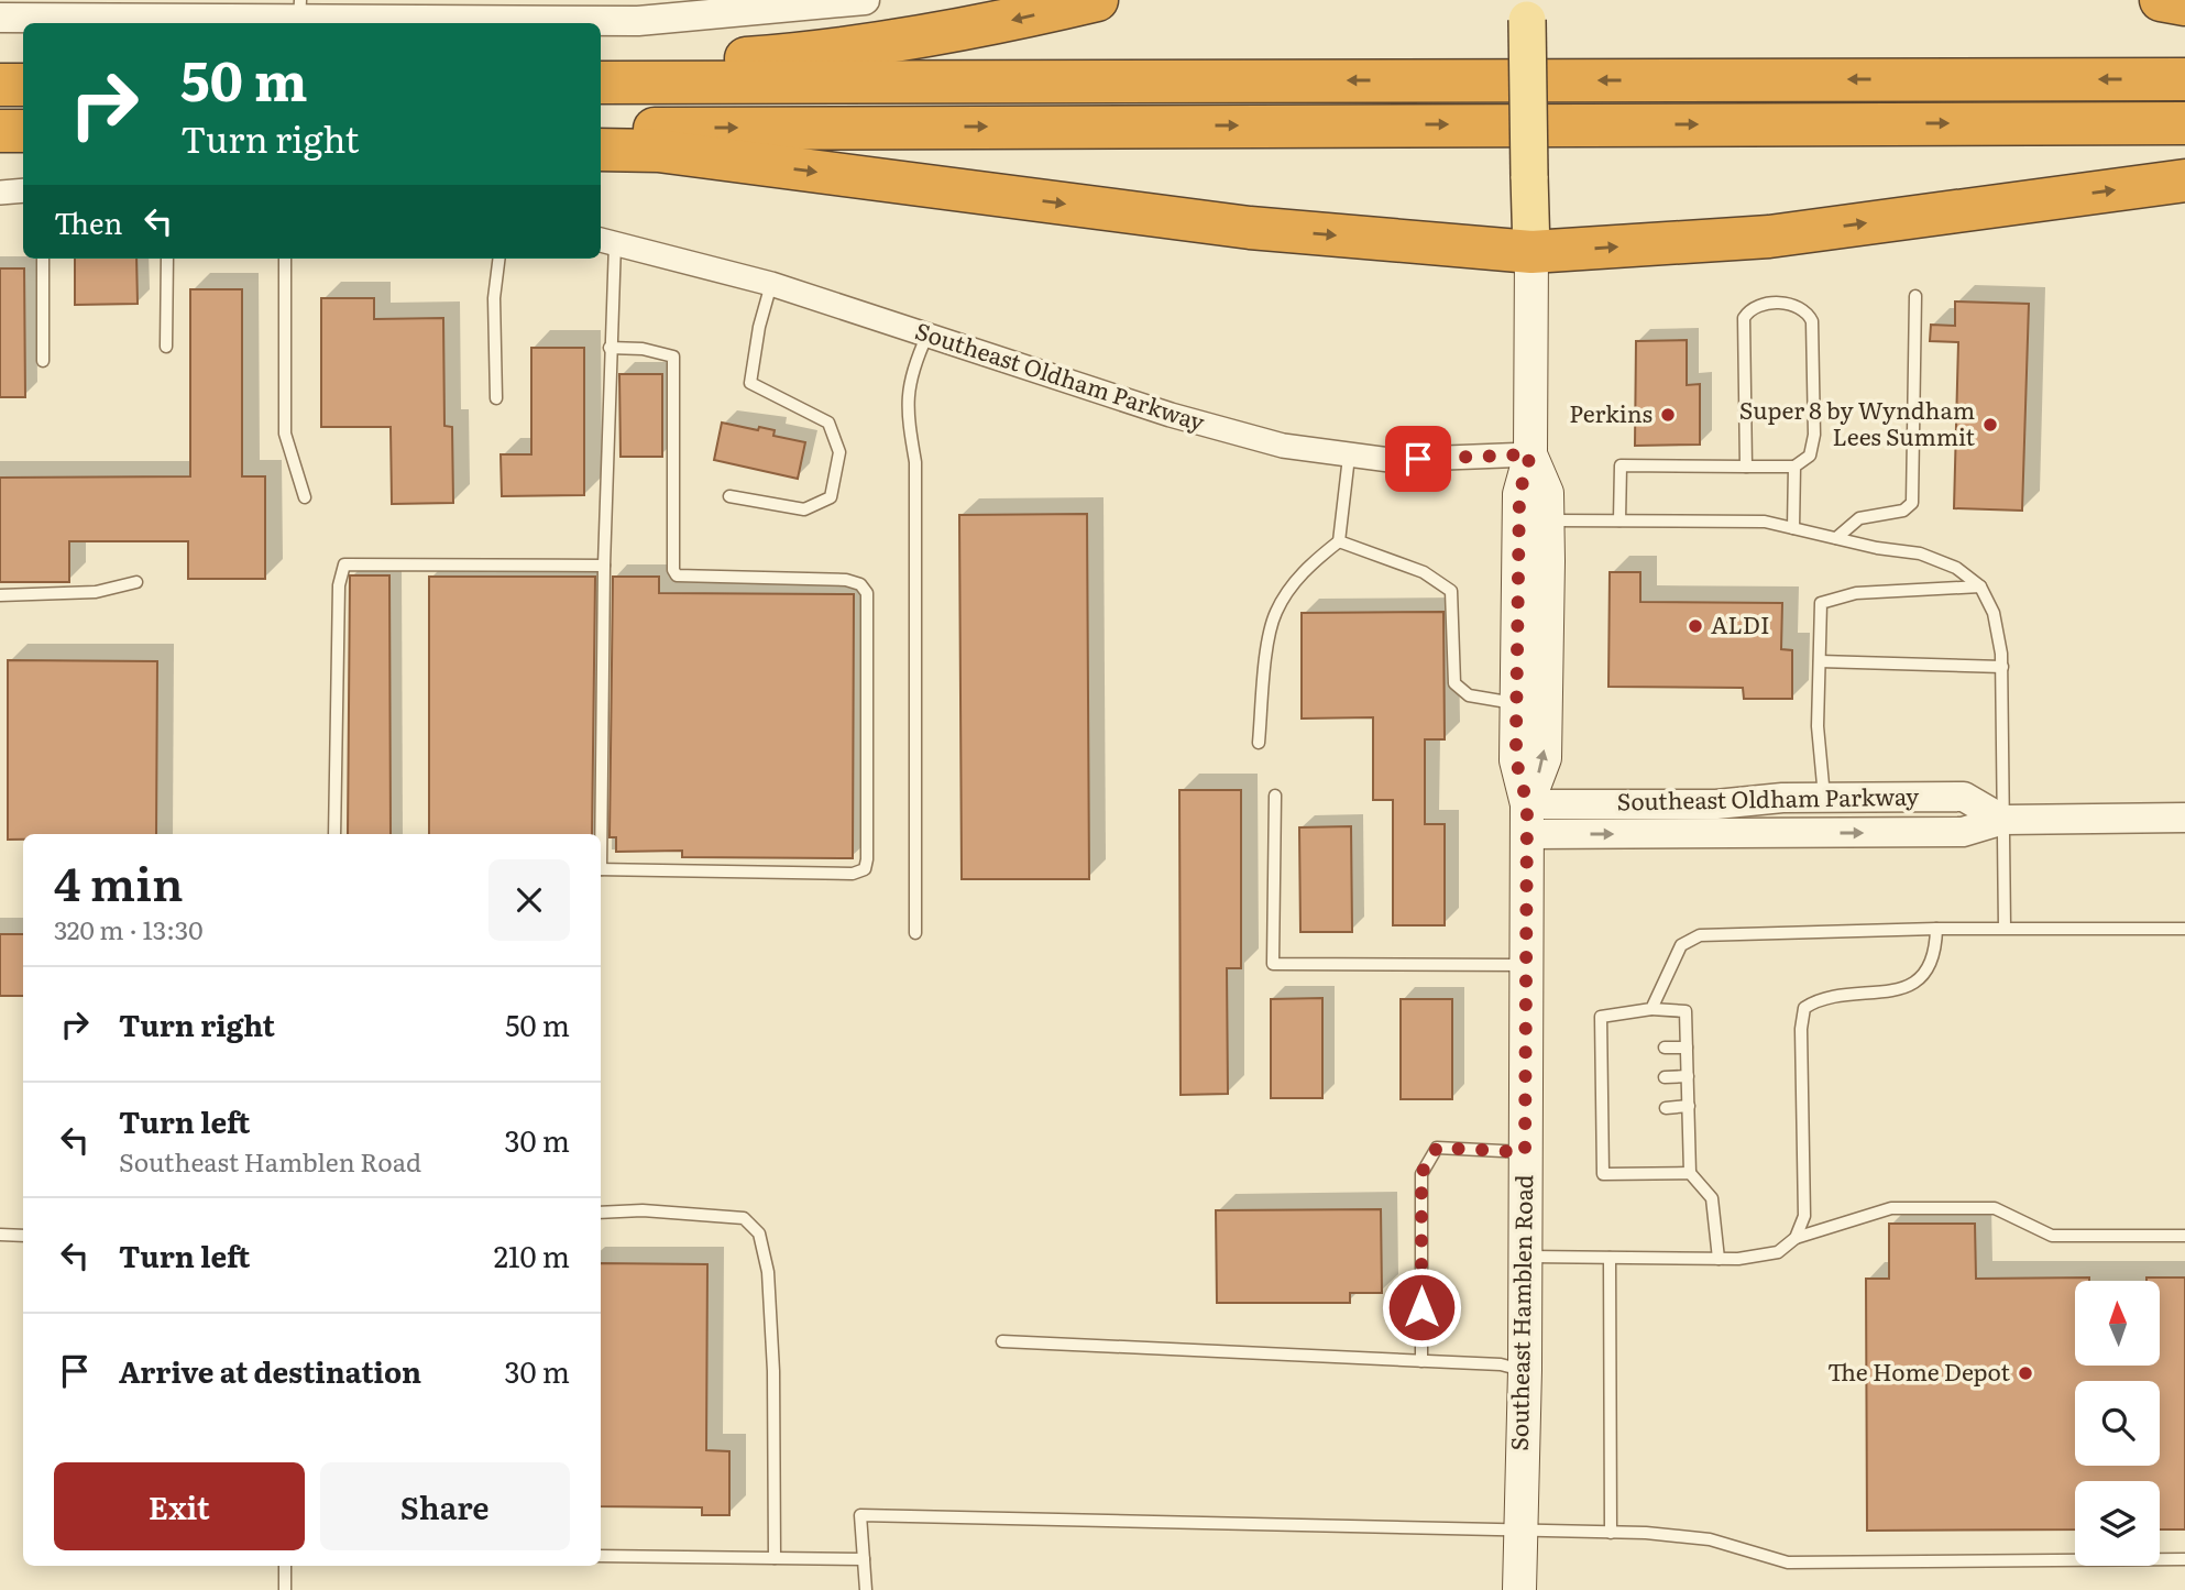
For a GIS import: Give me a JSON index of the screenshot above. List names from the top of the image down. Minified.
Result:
{"streets":{"main road":["Southeast Hamblen Road"],"street":["Southeast Oldham Parkway"]},"crossings":[["Southeast Oldham Parkway","Southeast Hamblen Road"]],"places":["Perkins","Super 8 by Wyndham Lees Summit","ALDI","The Home Depot"],"north":"top","page":{"turn":["50 m","Turn right"],"then":"Then","heading":["4 min","320 m · 13:30"],"list":[{"name":"Turn right","value":"50 m"},{"name":"Turn left","note":"Southeast Hamblen Road","value":"30 m"},{"name":"Turn left","value":"210 m"},{"name":"Arrive at destination","value":"30 m"}],"buttons":["Exit","Share"]}}
